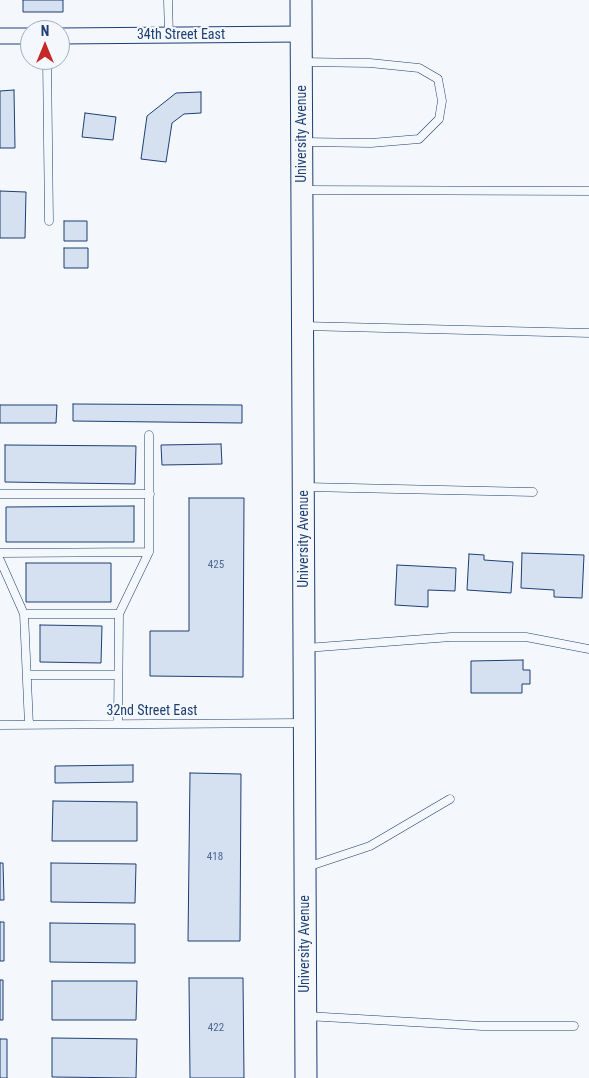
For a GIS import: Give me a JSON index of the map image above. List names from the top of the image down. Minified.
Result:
{"streets":{"street":["34th Street East","University Avenue"],"lane":["32nd Street East"]},"crossings":[["34th Street East","University Avenue"],["University Avenue","32nd Street East"]],"house_numbers":["425","418","422"],"north":"top"}
